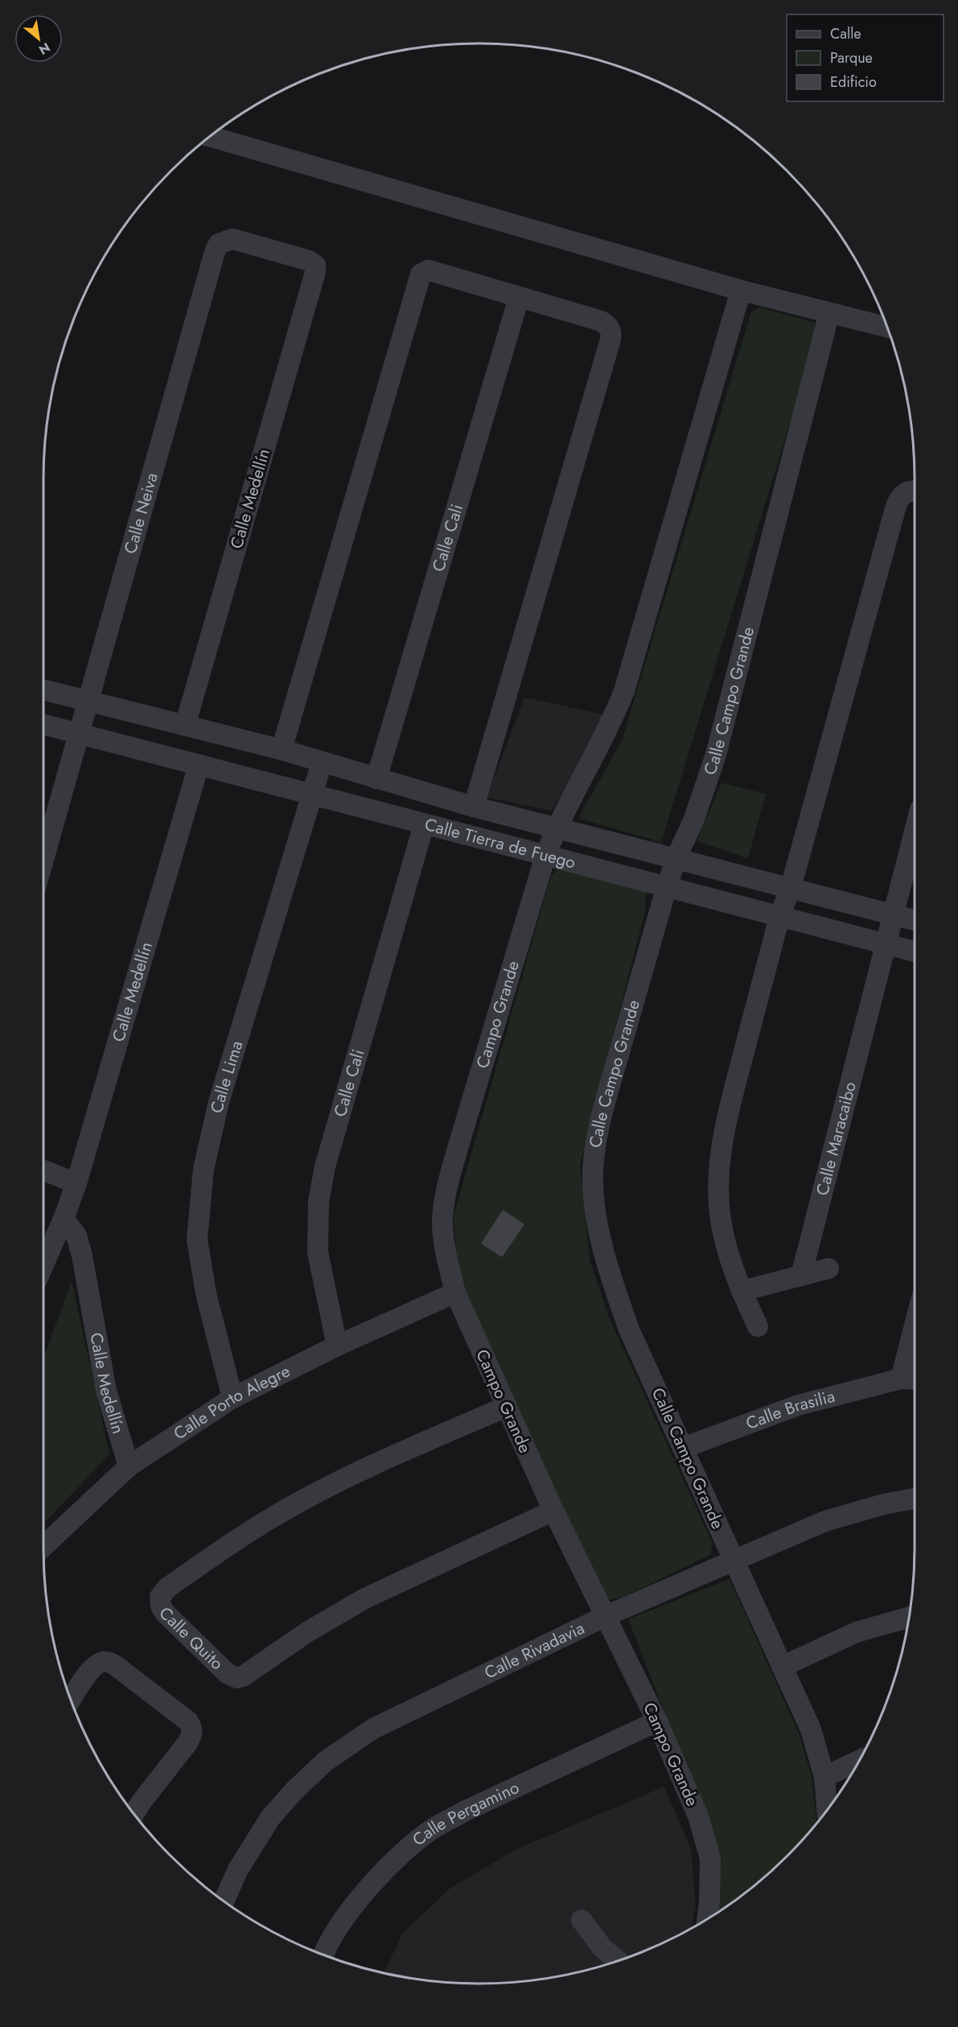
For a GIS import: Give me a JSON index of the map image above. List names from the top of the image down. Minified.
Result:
{"streets":{"street":["Calle Medellín","Calle Neiva","Calle Cali","Calle Campo Grande","Calle Tierra de Fuego","Campo Grande","Calle Lima","Calle Maracaibo","Calle Porto Alegre","Calle Brasilia","Calle Quito","Calle Rivadavia","Calle Pergamino"]},"crossings":[["Calle Medellín","Calle Neiva"],["Calle Medellín","Calle Tierra de Fuego"],["Calle Medellín","Calle Porto Alegre"],["Calle Neiva","Calle Tierra de Fuego"],["Calle Cali","Calle Tierra de Fuego"],["Calle Cali","Calle Porto Alegre"],["Calle Campo Grande","Calle Tierra de Fuego"],["Calle Campo Grande","Calle Brasilia"],["Calle Campo Grande","Calle Rivadavia"],["Calle Tierra de Fuego","Campo Grande"],["Calle Tierra de Fuego","Calle Lima"],["Calle Tierra de Fuego","Calle Maracaibo"],["Campo Grande","Calle Porto Alegre"],["Campo Grande","Calle Quito"],["Campo Grande","Calle Rivadavia"],["Campo Grande","Calle Pergamino"],["Calle Lima","Calle Porto Alegre"]],"legend":["Calle","Parque","Edificio"],"north":"bottom right"}
